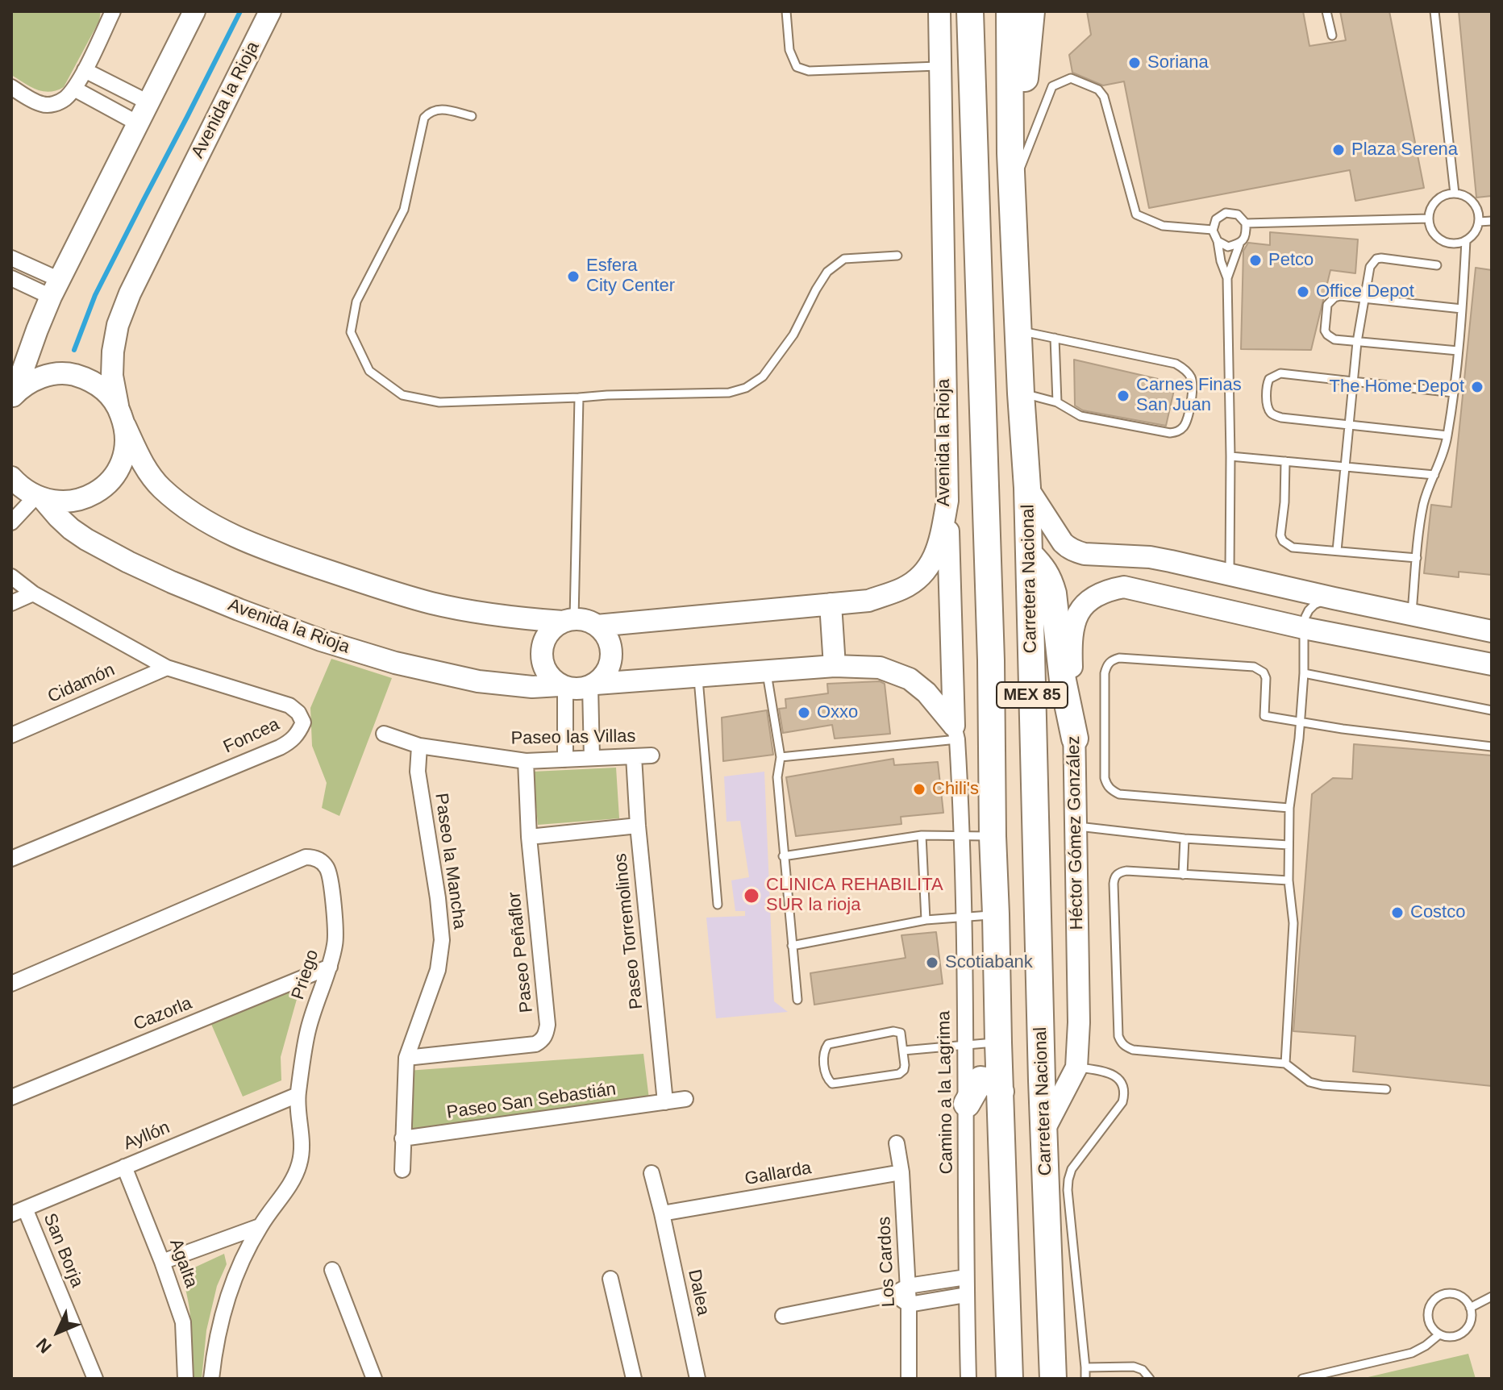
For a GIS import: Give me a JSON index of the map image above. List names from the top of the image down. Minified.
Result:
{"streets":{"highway":["Carretera Nacional","MEX 85"],"street":["Avenida la Rioja","Cidamón","Foncea","Paseo las Villas","Héctor Gómez González","Paseo la Mancha","Paseo Torremolinos","Paseo Peñaflor","Priego","Cazorla","Camino a la Lagrima","Paseo San Sebastián","Ayllón","Gallarda","San Borja","Los Cardos","Agalta","Dalea"]},"crossings":[["Carretera Nacional","Héctor Gómez González"],["Cidamón","Foncea"],["Paseo las Villas","Paseo la Mancha"],["Paseo las Villas","Paseo Torremolinos"],["Paseo las Villas","Paseo Peñaflor"],["Paseo la Mancha","Paseo Peñaflor"],["Paseo la Mancha","Paseo San Sebastián"],["Paseo Torremolinos","Paseo San Sebastián"],["Priego","Cazorla"],["Priego","Ayllón"],["Ayllón","San Borja"],["Ayllón","Agalta"],["Gallarda","Los Cardos"],["Gallarda","Dalea"]],"places":["Soriana","Plaza Serena","Petco","Esfera City Center","Office Depot","The Home Depot","Carnes Finas San Juan","Oxxo","Chili's","CLINICA REHABILITA SUR la rioja","Costco","Scotiabank"],"north":"bottom left"}
